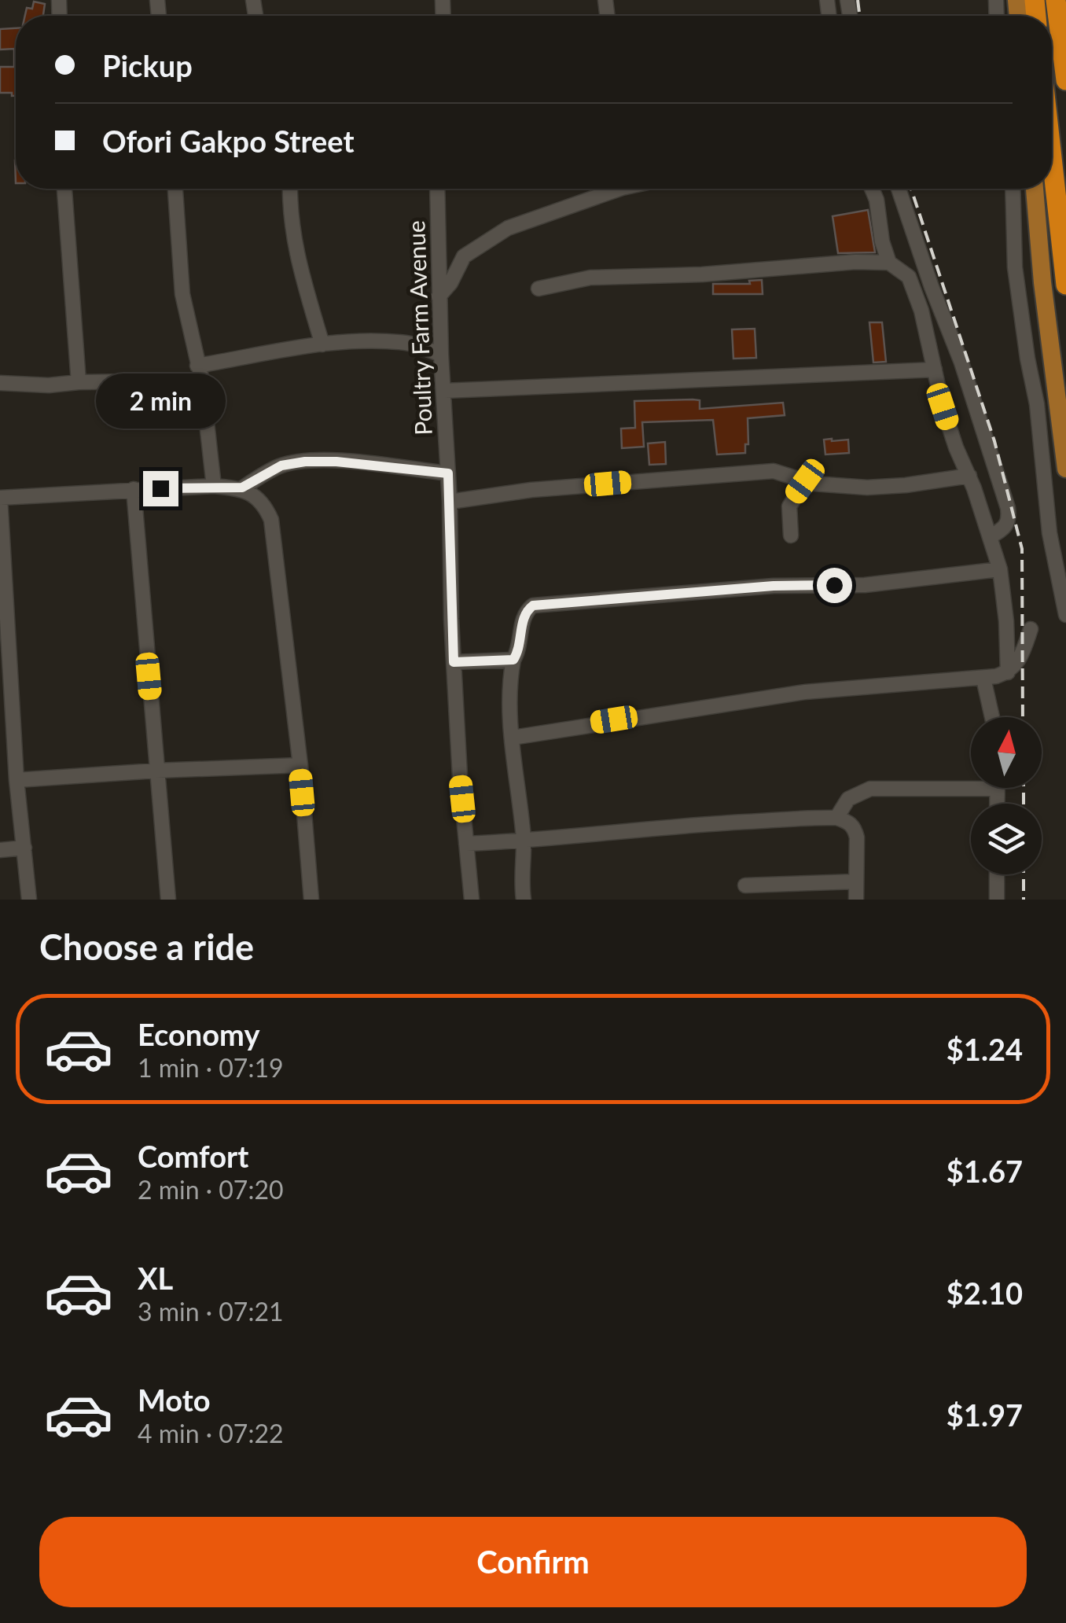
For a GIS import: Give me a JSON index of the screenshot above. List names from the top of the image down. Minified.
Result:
{"streets":{"street":["Poultry Farm Avenue"]},"north":"top","page":{"banner":["Pickup","Ofori Gakpo Street"],"bubble":"2 min","heading":"Choose a ride","list":[{"name":"Economy","note":"1 min · 07:19","value":"$1.24"},{"name":"Comfort","note":"2 min · 07:20","value":"$1.67"},{"name":"XL","note":"3 min · 07:21","value":"$2.10"},{"name":"Moto","note":"4 min · 07:22","value":"$1.97"}],"buttons":"Confirm"}}
